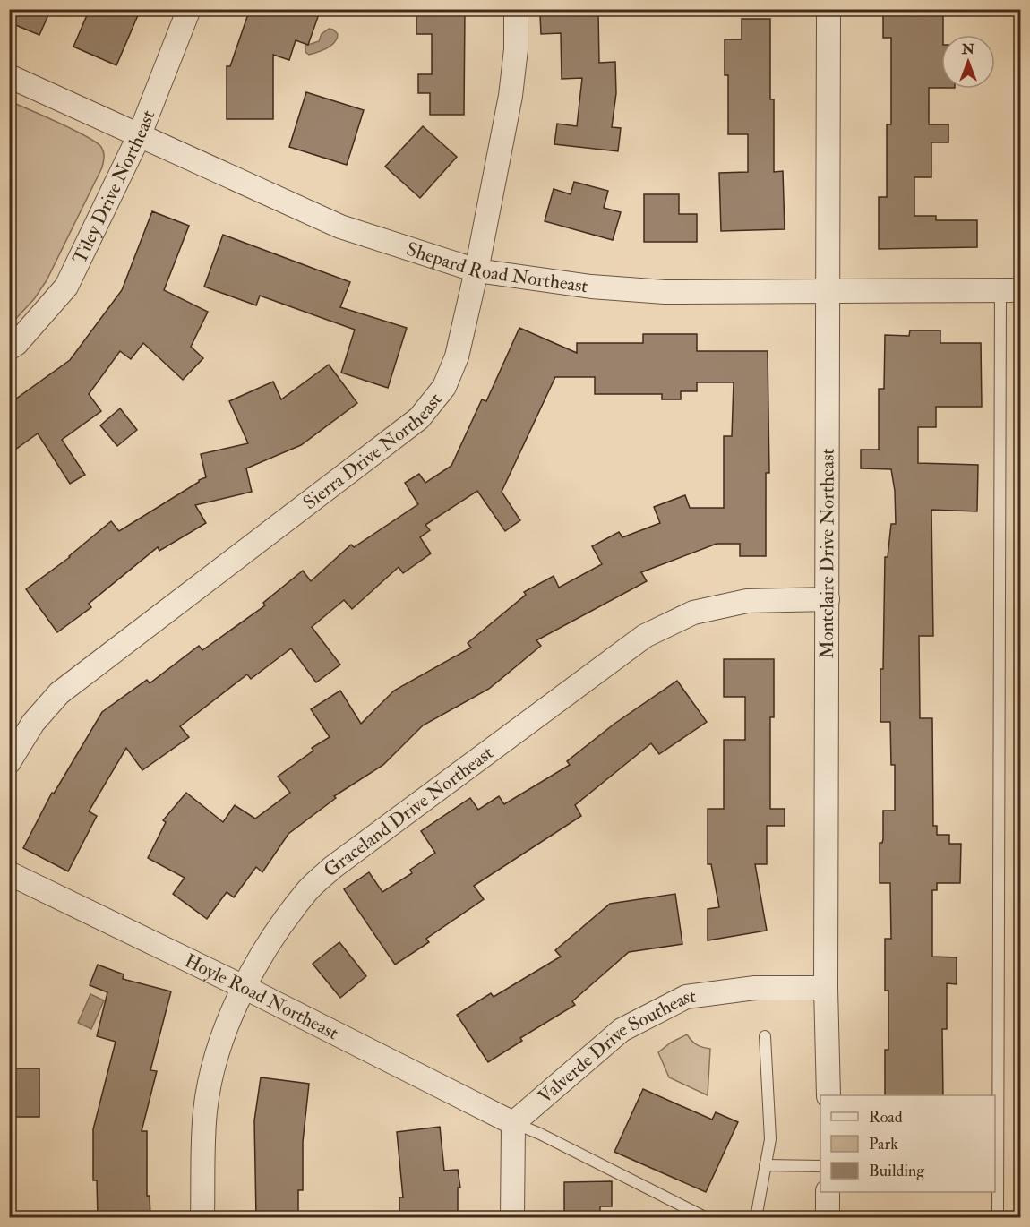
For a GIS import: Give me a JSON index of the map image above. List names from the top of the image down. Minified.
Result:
{"streets":{"street":["Tiley Drive Northeast","Shepard Road Northeast","Sierra Drive Northeast","Montclaire Drive Northeast","Graceland Drive Northeast","Hoyle Road Northeast","Valverde Drive Southeast"]},"crossings":[["Tiley Drive Northeast","Shepard Road Northeast"],["Shepard Road Northeast","Sierra Drive Northeast"],["Shepard Road Northeast","Montclaire Drive Northeast"],["Montclaire Drive Northeast","Graceland Drive Northeast"],["Montclaire Drive Northeast","Valverde Drive Southeast"],["Graceland Drive Northeast","Hoyle Road Northeast"],["Hoyle Road Northeast","Valverde Drive Southeast"]],"legend":["Road","Park","Building"],"north":"top"}
